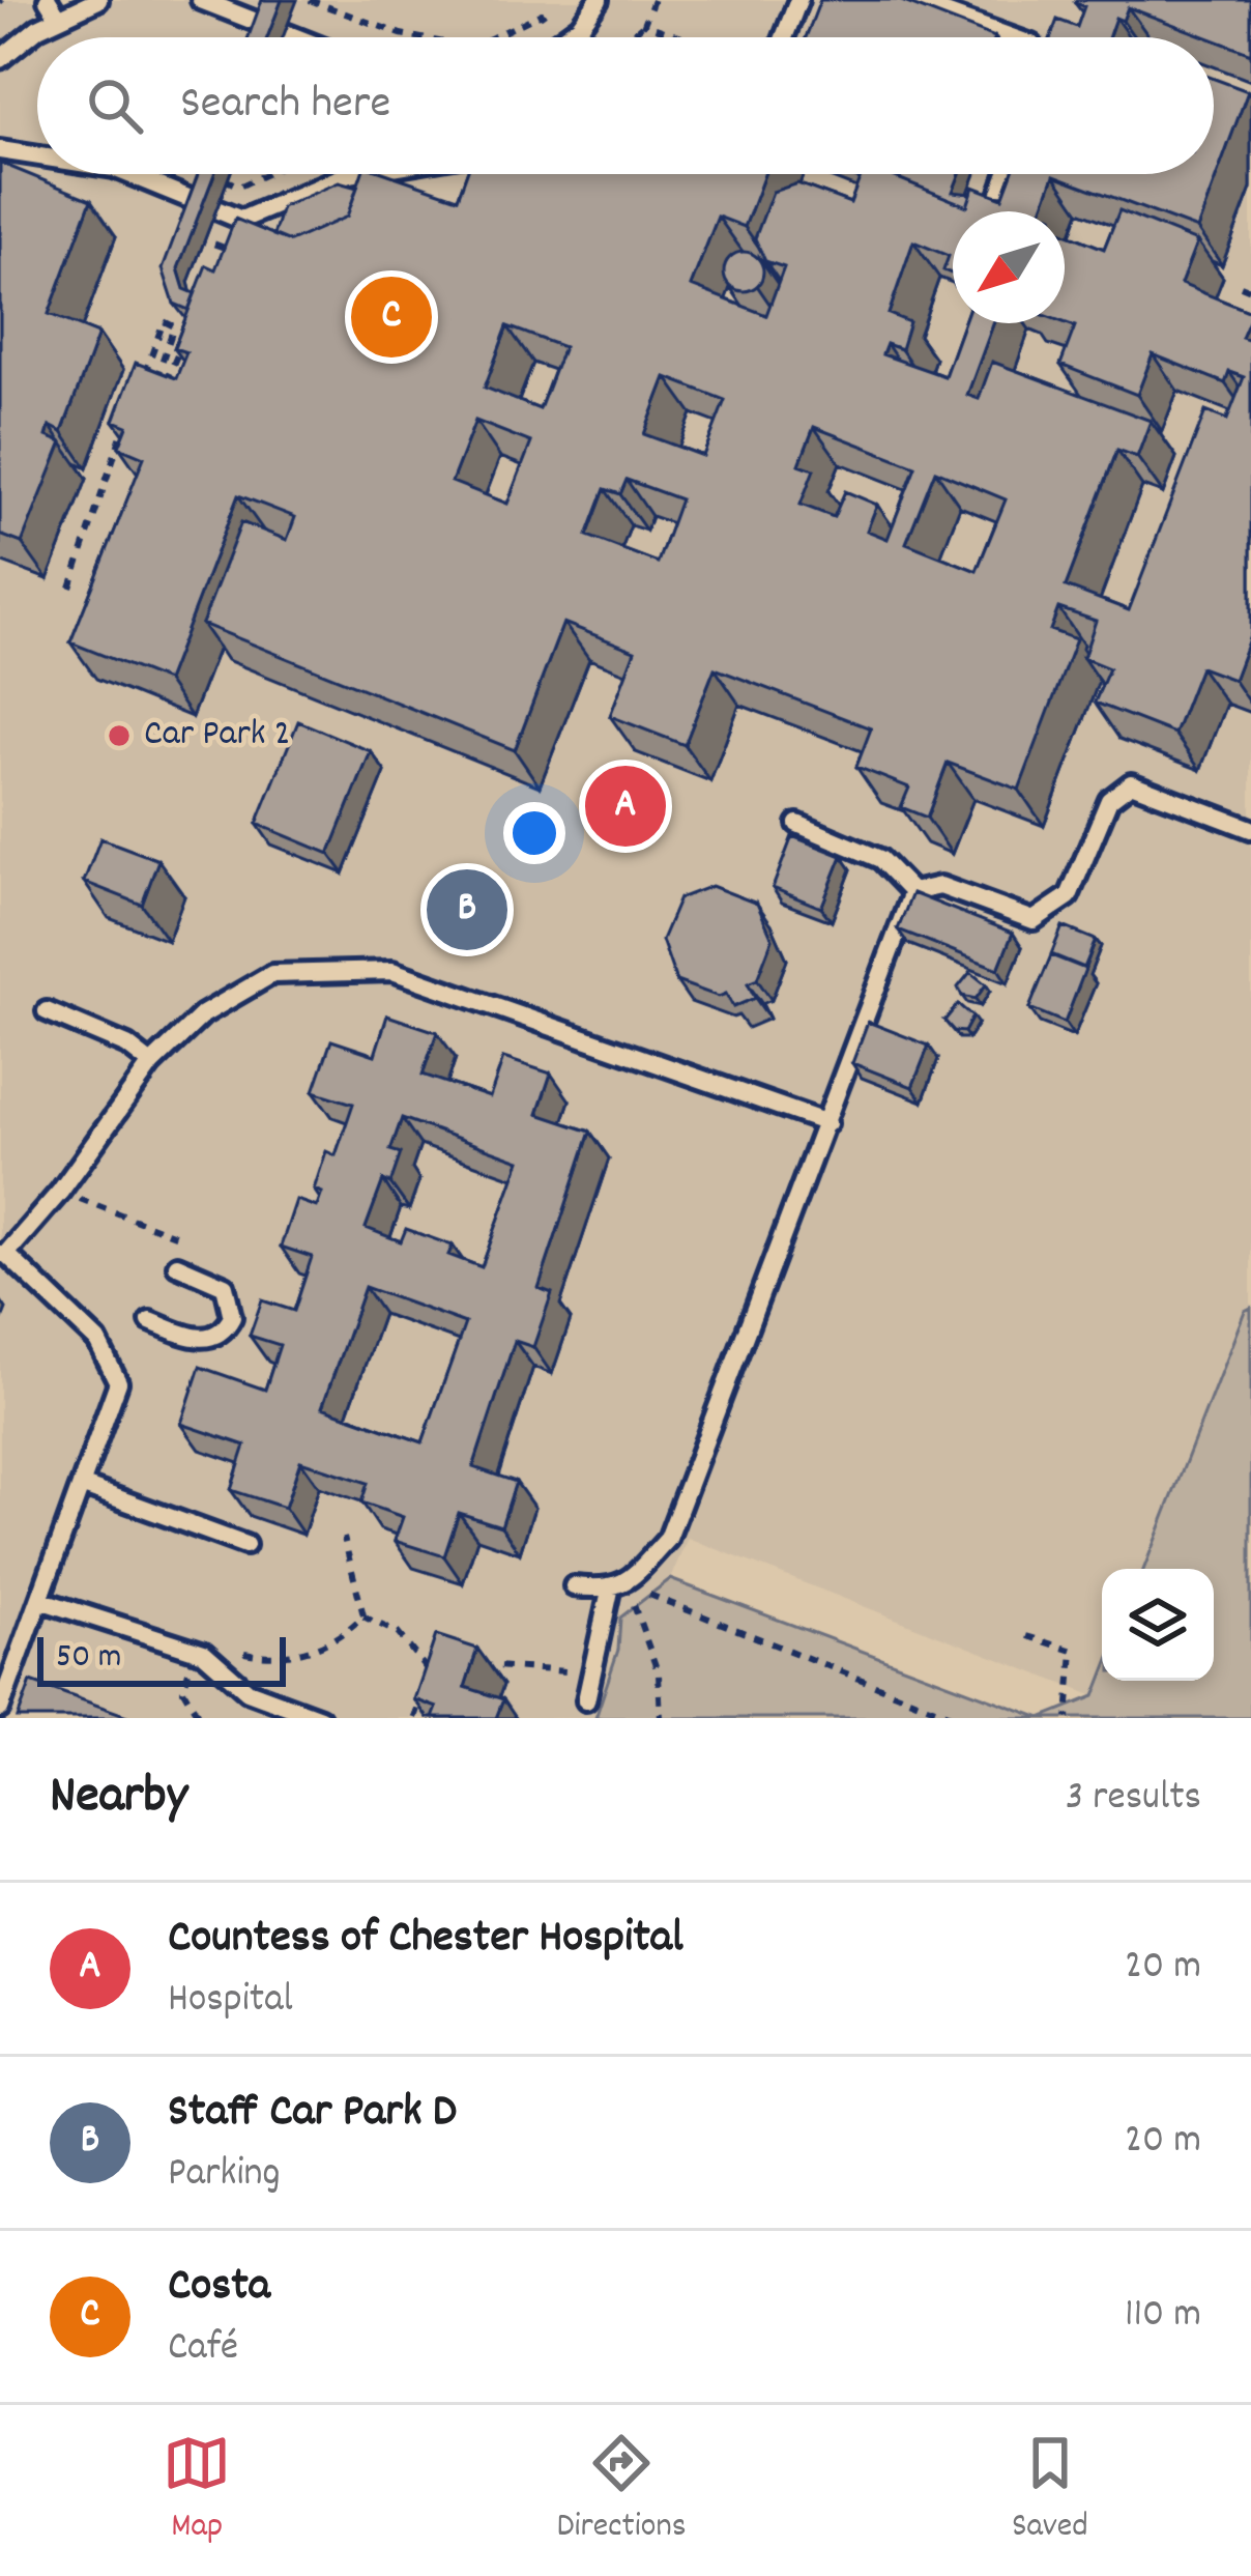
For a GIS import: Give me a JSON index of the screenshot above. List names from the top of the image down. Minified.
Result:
{"places":["Car Park 2"],"scale_bar":"50 m","north":"bottom left","page":{"search":"Search here","pins":["C","A","B"],"scale":"50 m","heading":["Nearby","3 results"],"list":[{"mark":"A","name":"Countess of Chester Hospital","note":"Hospital","value":"20 m"},{"mark":"B","name":"Staff Car Park D","note":"Parking","value":"20 m"},{"mark":"C","name":"Costa","note":"Café","value":"110 m"}],"nav":["Map","Directions","Saved"]}}
